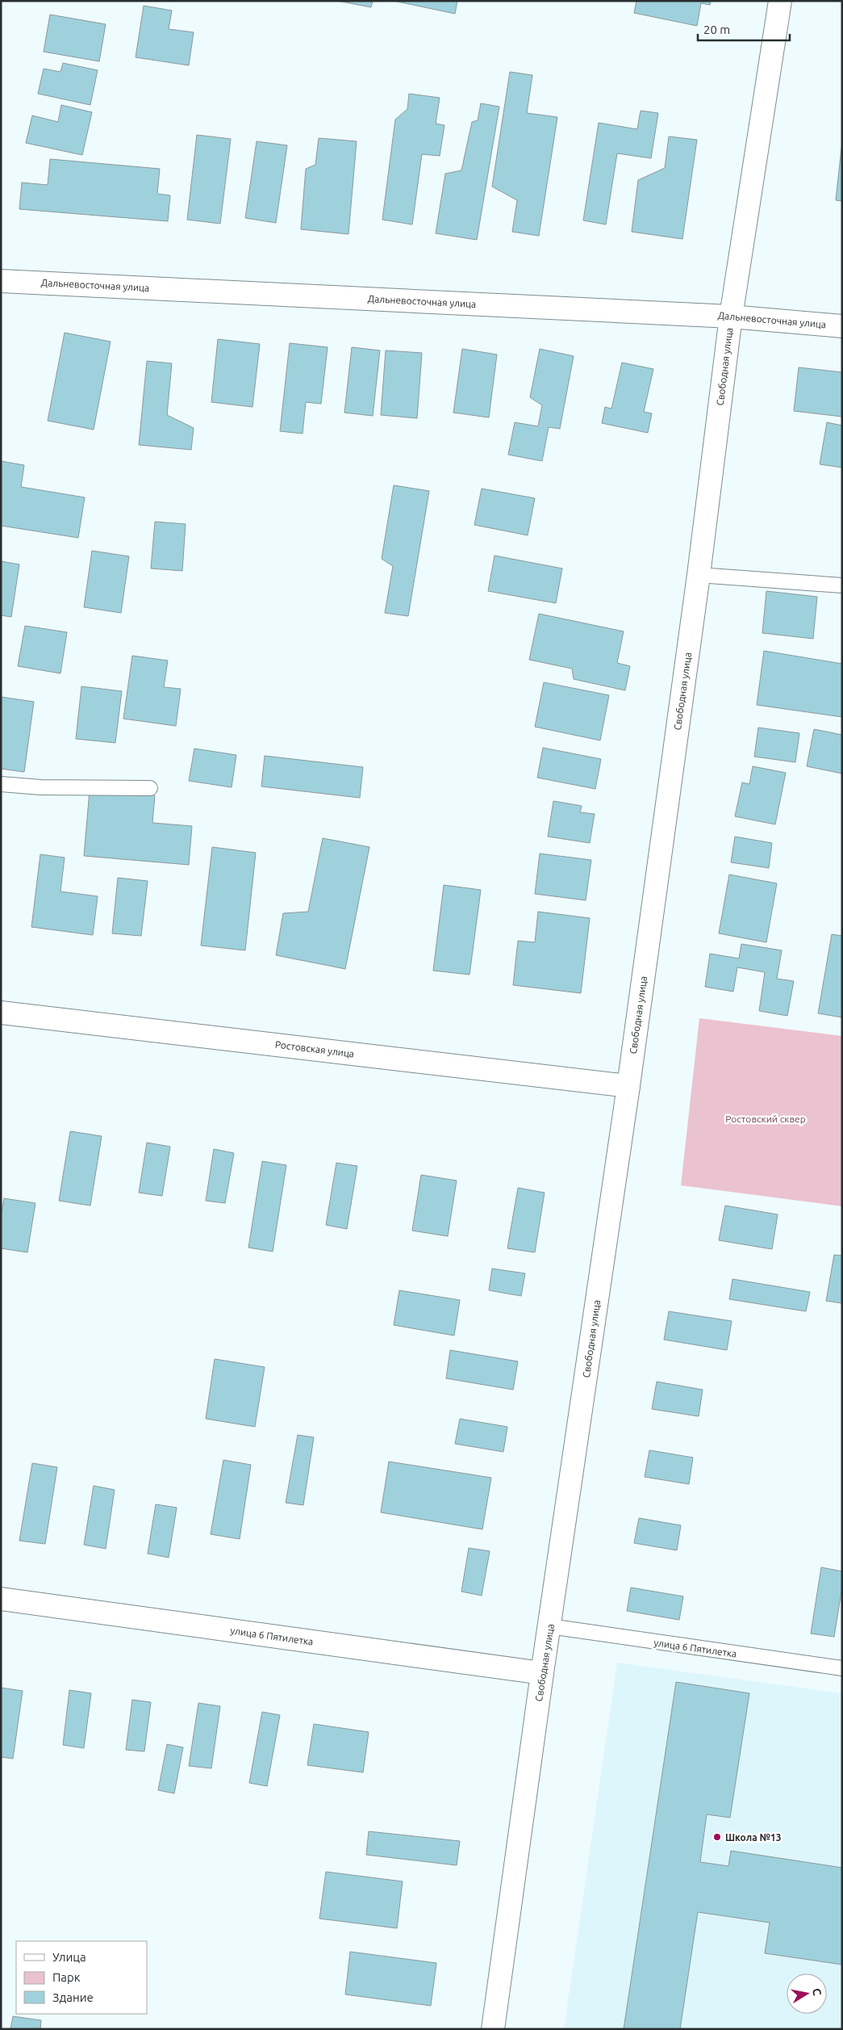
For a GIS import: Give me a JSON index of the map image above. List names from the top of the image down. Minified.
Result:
{"streets":{"street":["Дальневосточная улица","Свободная улица","Ростовская улица","улица 6 Пятилетка"]},"crossings":[["Дальневосточная улица","Свободная улица"],["Свободная улица","Ростовская улица"],["Свободная улица","улица 6 Пятилетка"]],"parks":["Ростовский сквер"],"places":["Школа №13"],"legend":["Улица","Парк","Здание"],"scale_bar":"20 m","north":"right"}
